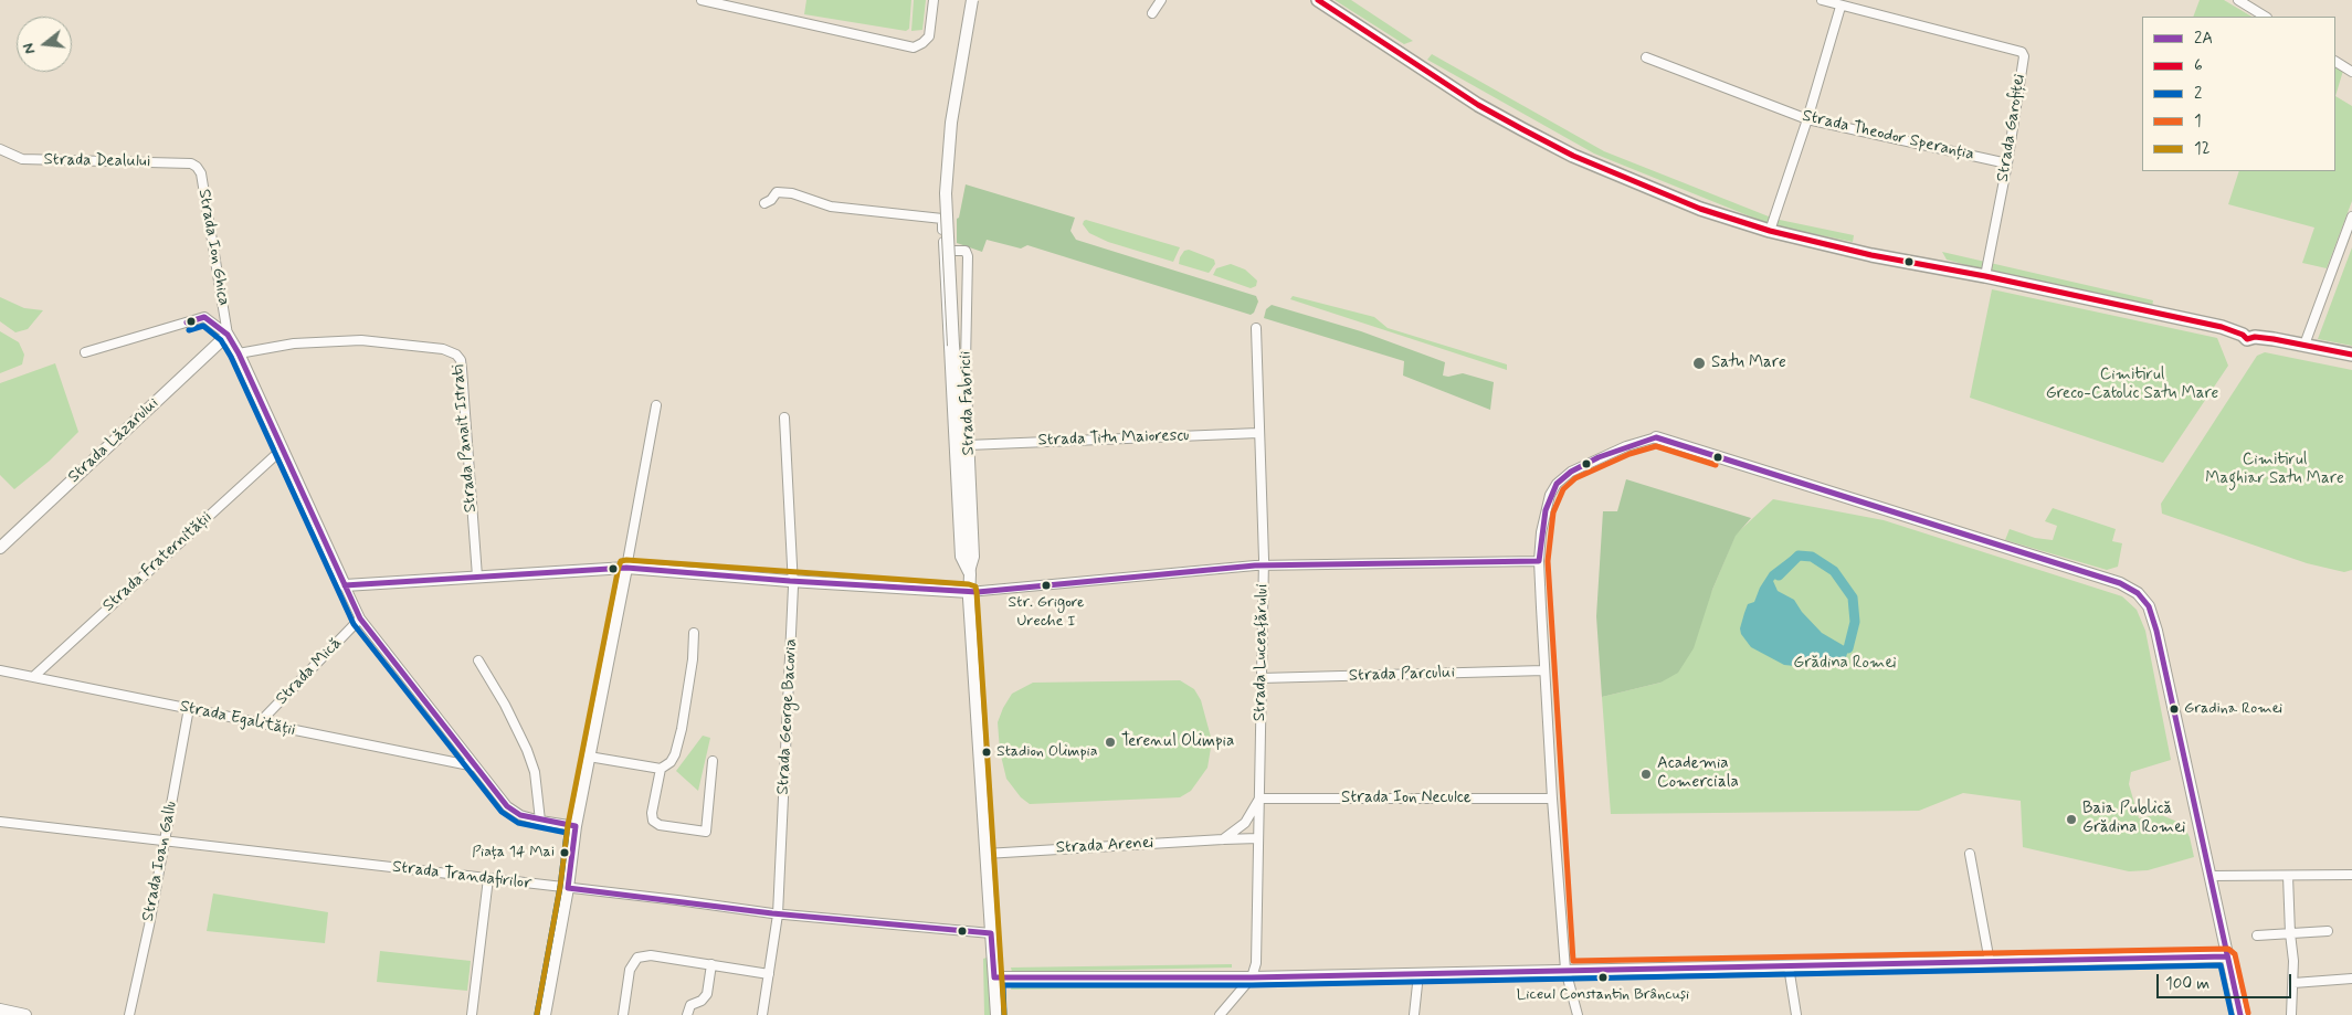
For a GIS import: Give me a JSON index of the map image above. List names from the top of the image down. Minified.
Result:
{"streets":{"street":["Strada Garofiței","Strada Theodor Speranția","Strada Dealului","Strada Ion Ghica","Strada Fabricii","Strada Panait Istrati","Strada Titu Maiorescu","Strada Lăzarului","Strada Fraternității","Strada Luceafărului","Strada Mică","Strada Parcului","Strada George Bacovia","Strada Egalității","Strada Ion Neculce","Strada Arenei","Strada Ioan Gallu","Strada Trandafirilor"]},"crossings":[["Strada Garofiței","Strada Theodor Speranția"],["Strada Dealului","Strada Ion Ghica"],["Strada Ion Ghica","Strada Panait Istrati"],["Strada Ion Ghica","Strada Lăzarului"],["Strada Ion Ghica","Strada Fraternității"],["Strada Ion Ghica","Strada Mică"],["Strada Ion Ghica","Strada Egalității"],["Strada Fabricii","Strada Titu Maiorescu"],["Strada Fabricii","Strada Arenei"],["Strada Fabricii","Strada Trandafirilor"],["Strada Titu Maiorescu","Strada Luceafărului"],["Strada Fraternității","Strada Egalității"],["Strada Luceafărului","Strada Parcului"],["Strada Luceafărului","Strada Ion Neculce"],["Strada Luceafărului","Strada Arenei"],["Strada Mică","Strada Egalității"],["Strada George Bacovia","Strada Trandafirilor"],["Strada Egalității","Strada Ioan Gallu"],["Strada Ioan Gallu","Strada Trandafirilor"]],"parks":["Cimitirul Greco-Catolic Satu Mare","Cimitirul Maghiar Satu Mare","Grădina Romei"],"places":["Satu Mare","Str. Grigore Ureche I","Gradina Romei","Terenul Olimpia","Stadion Olimpia","Academia Comerciala","Baia Publică Grădina Romei","Piața 14 Mai","Liceul Constantin Brâncuși"],"lines":["transit line 6","transit line 2A","transit line 2","transit line 1","transit line 12"],"legend":["2A","6","2","1","12"],"scale_bar":"100 m","north":"left"}
